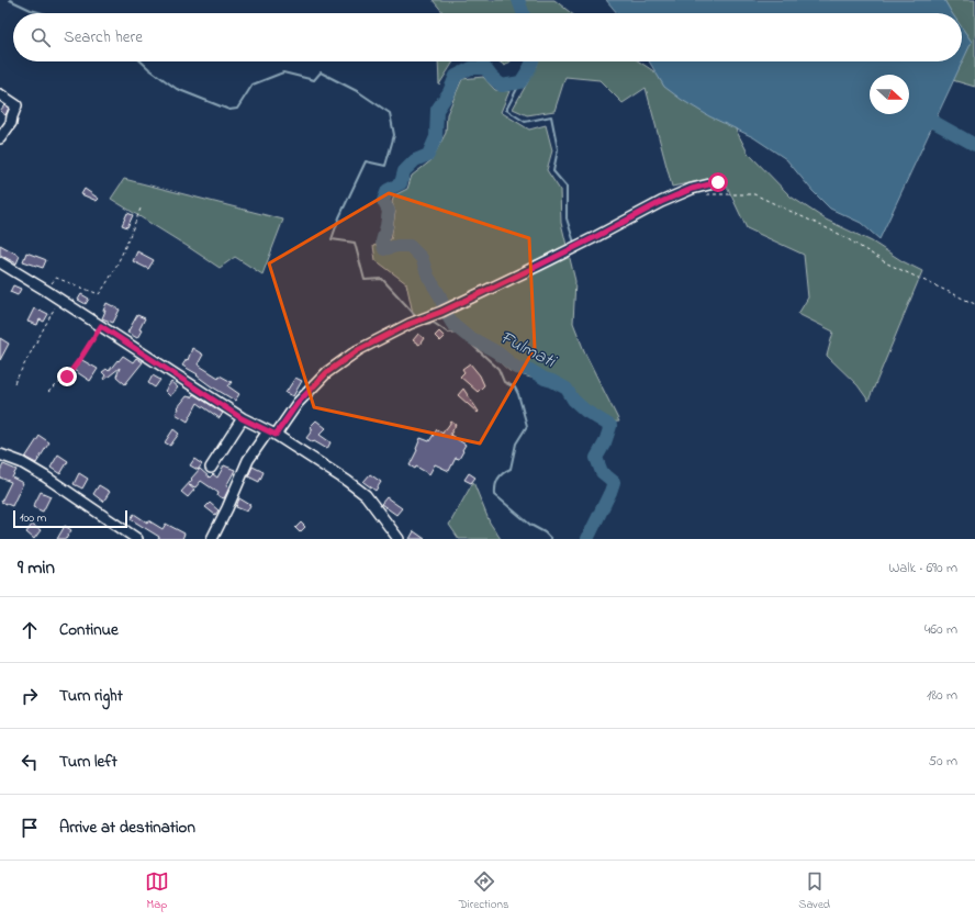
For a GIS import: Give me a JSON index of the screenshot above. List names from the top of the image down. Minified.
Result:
{"water":["Fulmati"],"scale_bar":"100 m","north":"right","page":{"search":"Search here","scale":"100 m","heading":["9 min","Walk · 690 m"],"list":[["Continue","460 m"],["Turn right","180 m"],["Turn left","50 m"],"Arrive at destination"],"nav":["Map","Directions","Saved"]}}
